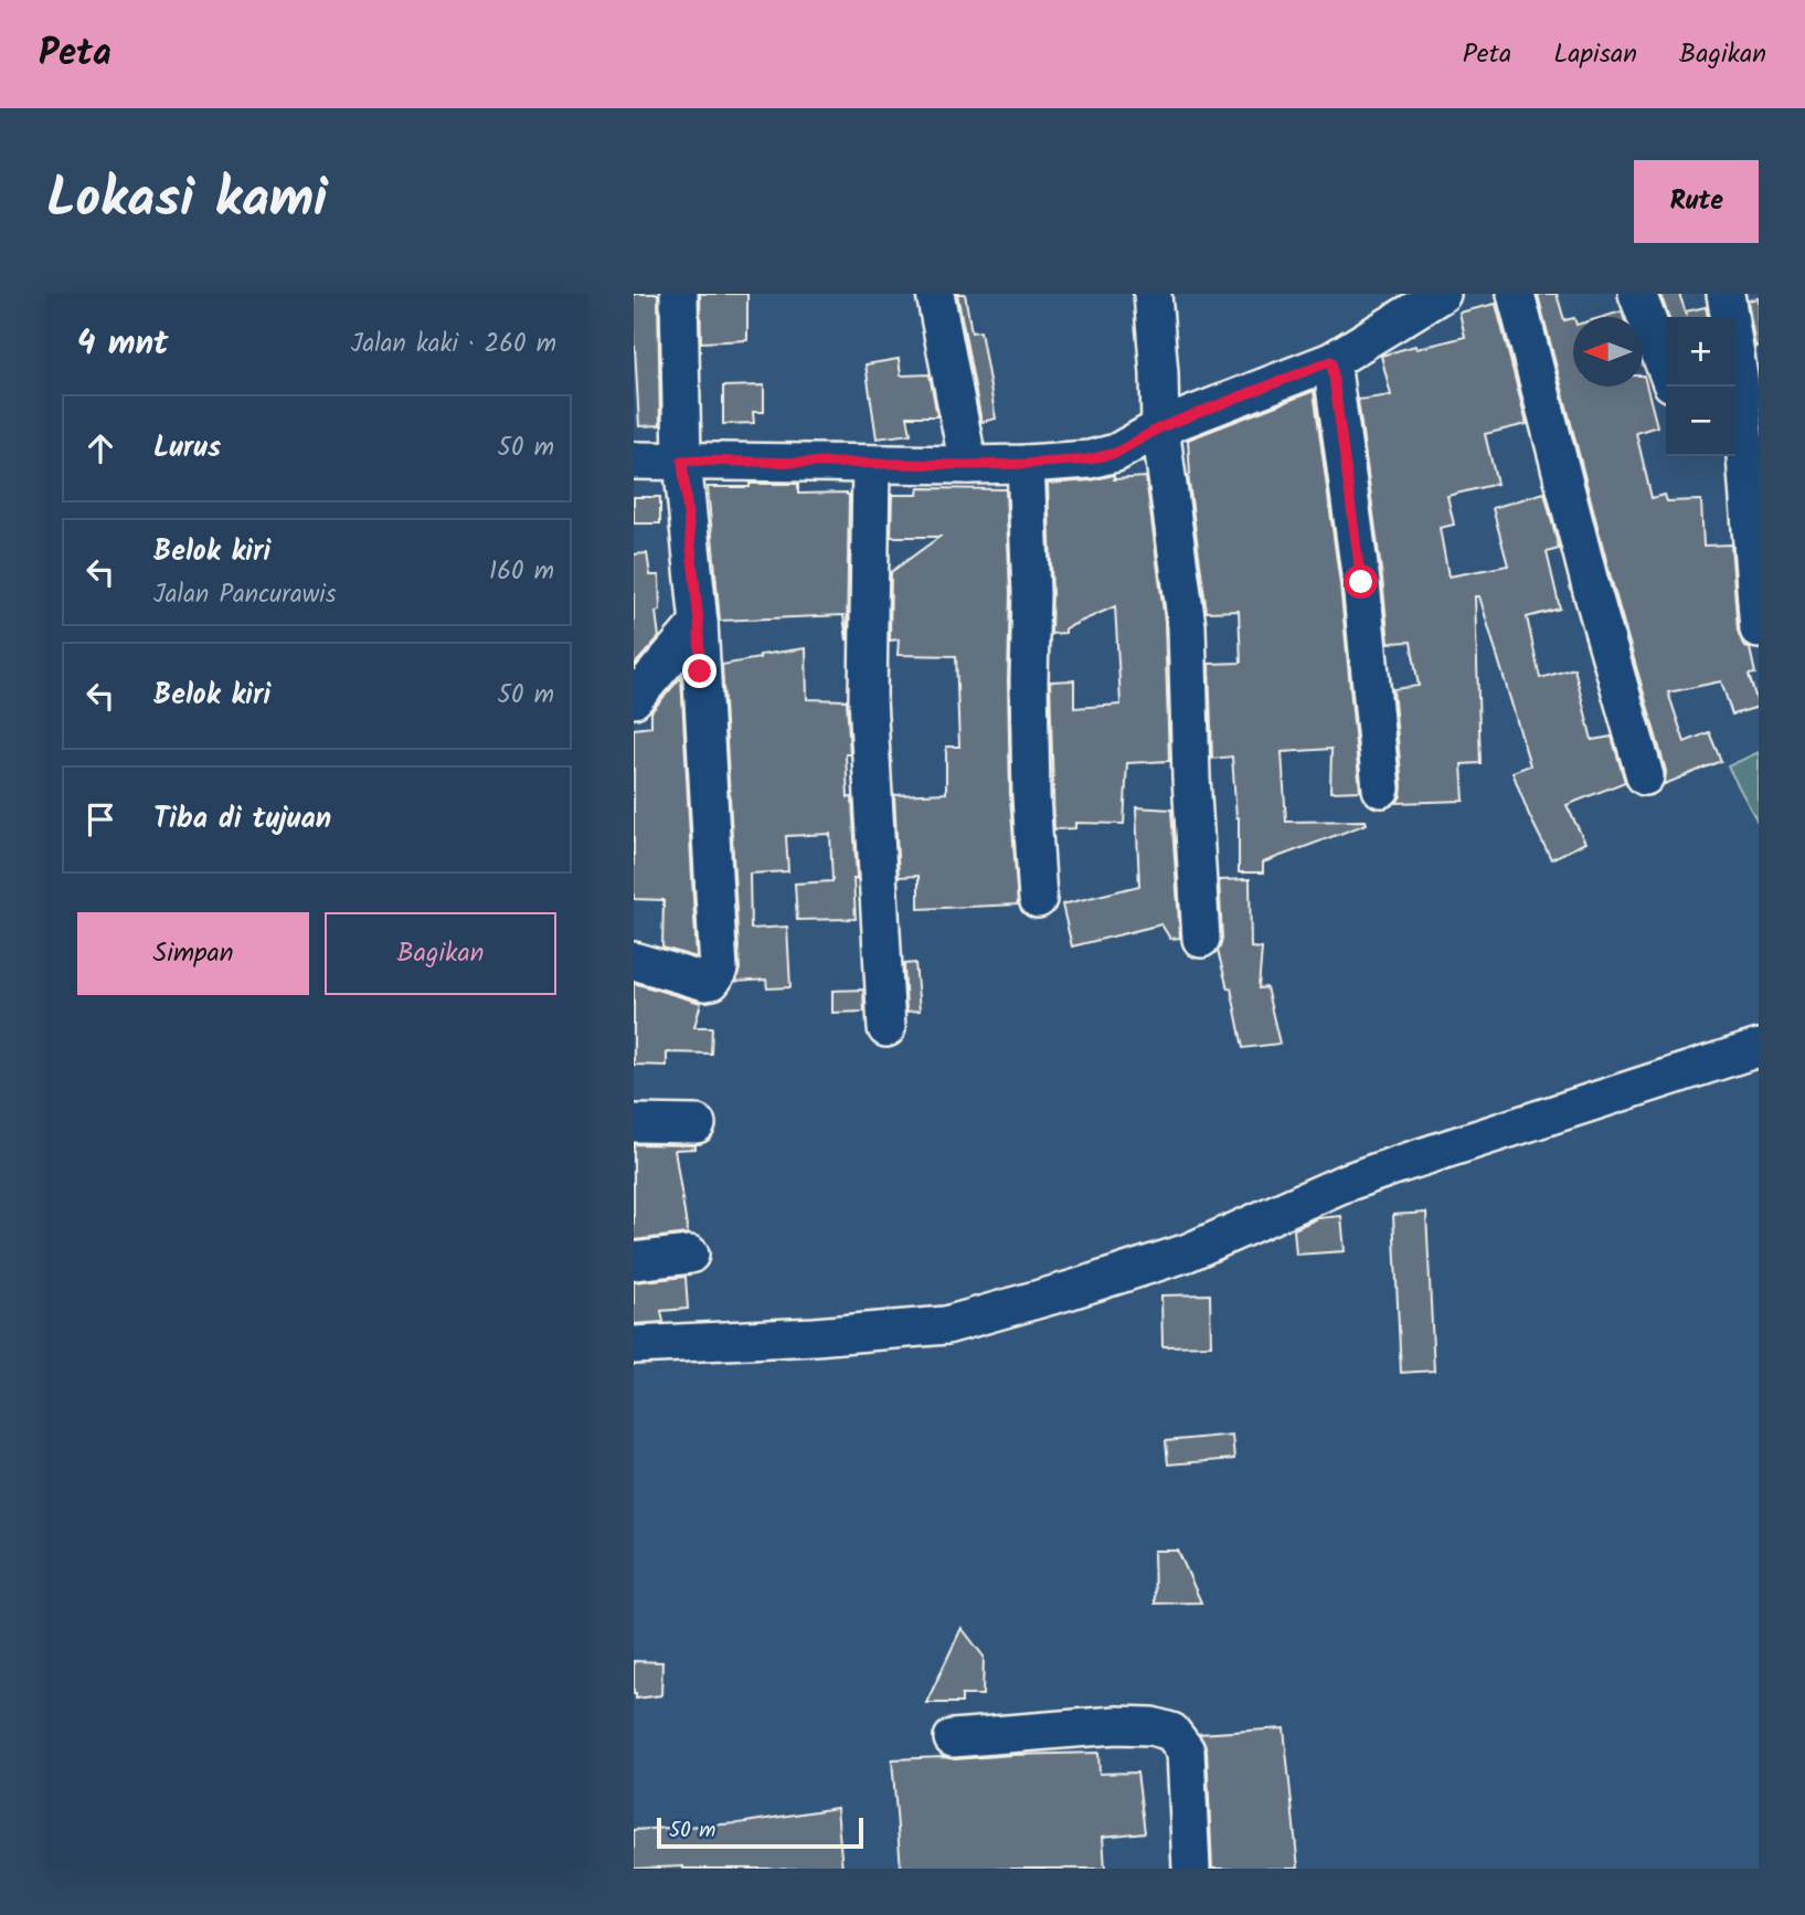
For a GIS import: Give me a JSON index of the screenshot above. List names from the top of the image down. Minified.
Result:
{"scale_bar":"50 m","north":"left","page":{"header":"Peta","nav":["Peta","Lapisan","Bagikan"],"title":"Lokasi kami","buttons":["Rute",["Simpan","Bagikan"]],"heading":["4 mnt","Jalan kaki · 260 m"],"map_buttons":["+","−"],"list":[["Lurus","50 m"],["Belok kiri","Jalan Pancurawis","160 m"],["Belok kiri","50 m"],"Tiba di tujuan"],"scale":"50 m"}}
